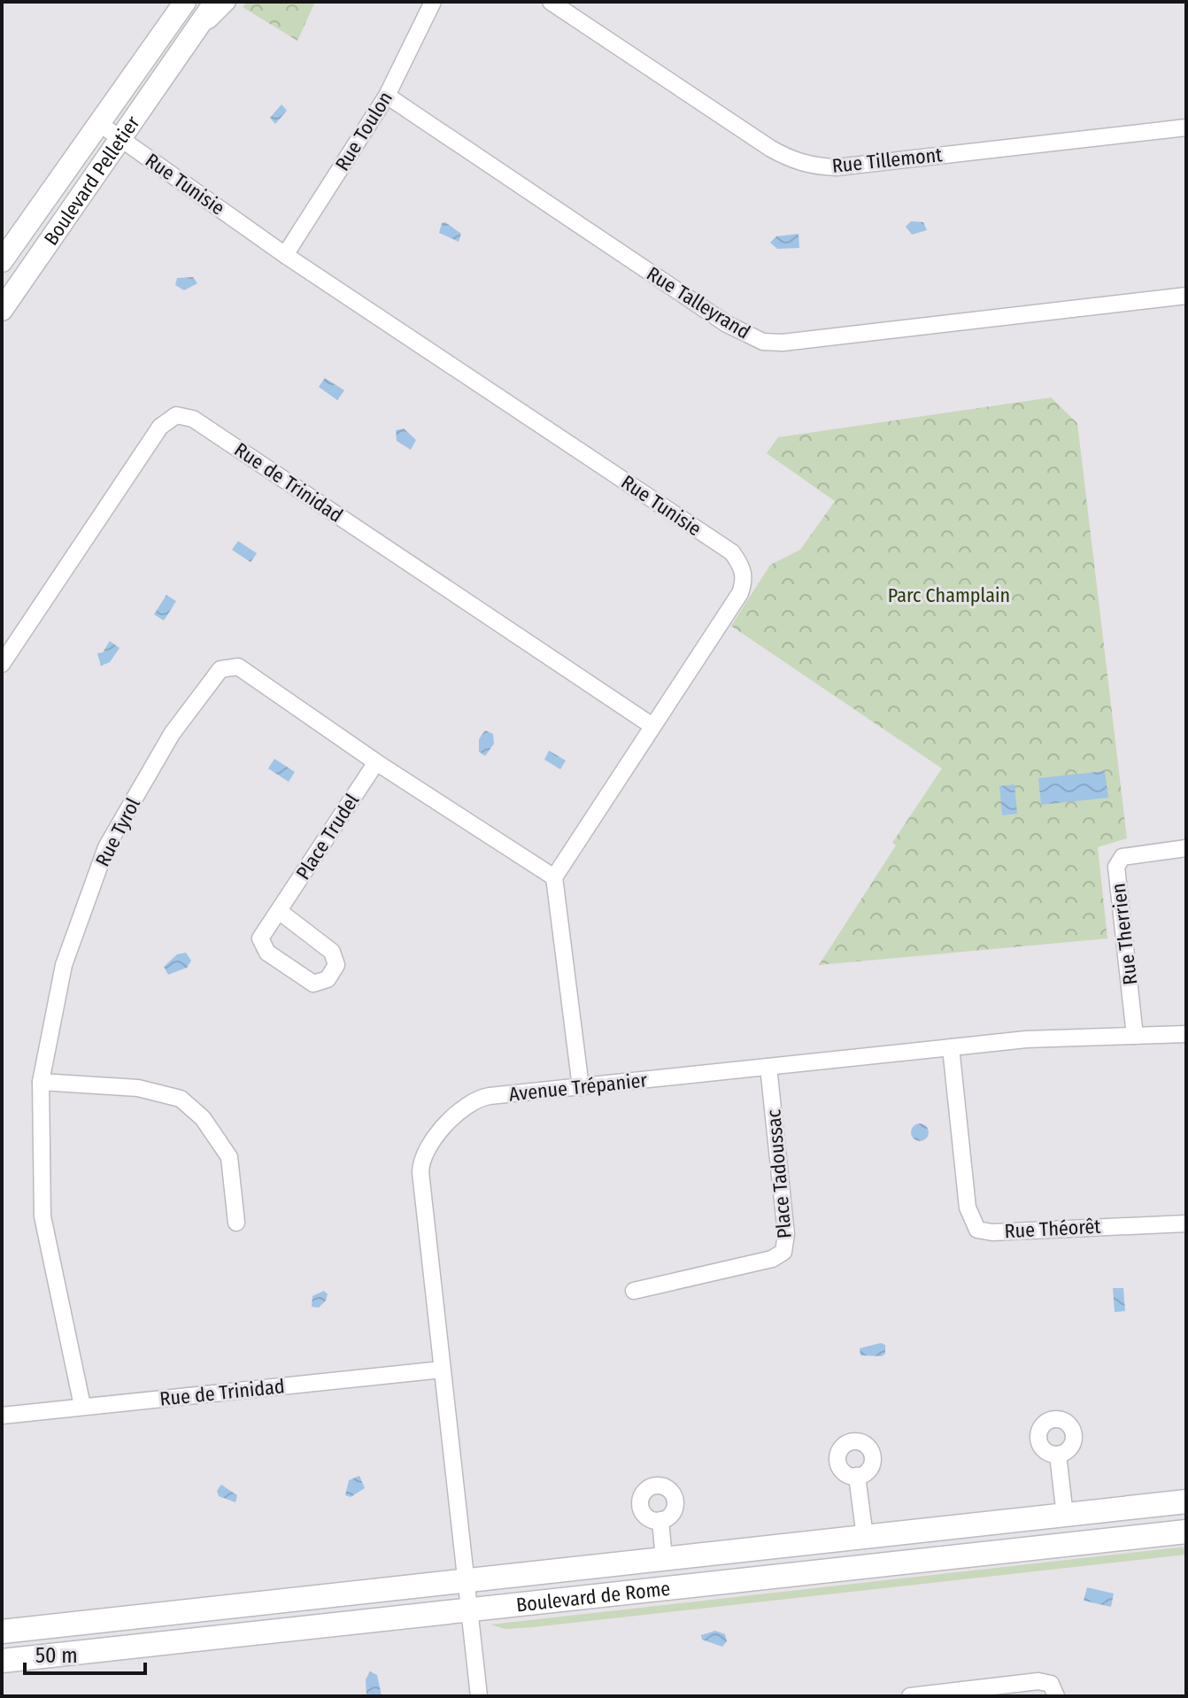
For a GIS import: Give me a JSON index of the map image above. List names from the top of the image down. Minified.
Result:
{"streets":{"main road":["Boulevard de Rome"],"street":["Rue Toulon","Rue Tillemont","Boulevard Pelletier","Rue Tunisie","Rue Talleyrand","Rue de Trinidad","Rue Tyrol","Place Trudel","Rue Therrien","Avenue Trépanier","Place Tadoussac","Rue Théorêt"]},"crossings":[["Rue Toulon","Rue Tunisie"],["Rue Toulon","Rue Talleyrand"],["Boulevard Pelletier","Rue Tunisie"],["Rue Tunisie","Rue de Trinidad"],["Rue Tunisie","Rue Tyrol"],["Rue de Trinidad","Rue Tyrol"],["Rue de Trinidad","Avenue Trépanier"],["Rue Tyrol","Place Trudel"],["Rue Therrien","Avenue Trépanier"],["Avenue Trépanier","Place Tadoussac"],["Avenue Trépanier","Rue Théorêt"],["Avenue Trépanier","Boulevard de Rome"]],"parks":["Parc Champlain"],"scale_bar":"50 m"}
